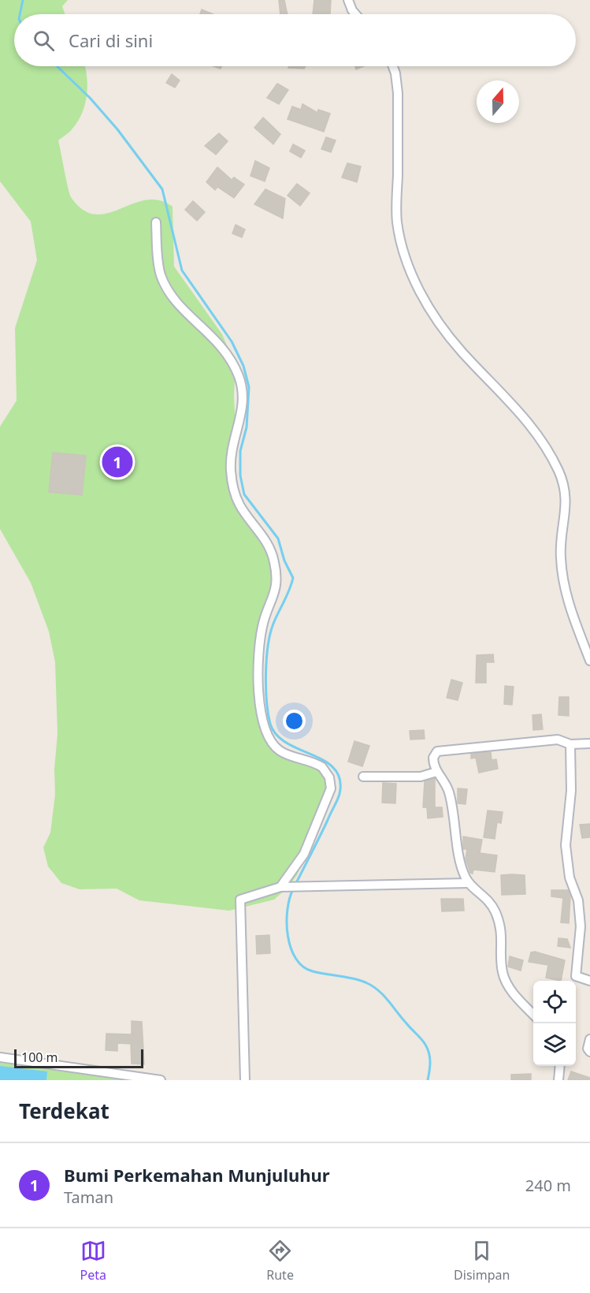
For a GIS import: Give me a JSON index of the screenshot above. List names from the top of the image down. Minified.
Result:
{"scale_bar":"100 m","north":"top","page":{"search":"Cari di sini","pins":"1","scale":"100 m","heading":"Terdekat","list":[{"mark":"1","name":"Bumi Perkemahan Munjuluhur","note":"Taman","value":"240 m"}],"nav":["Peta","Rute","Disimpan"]}}
